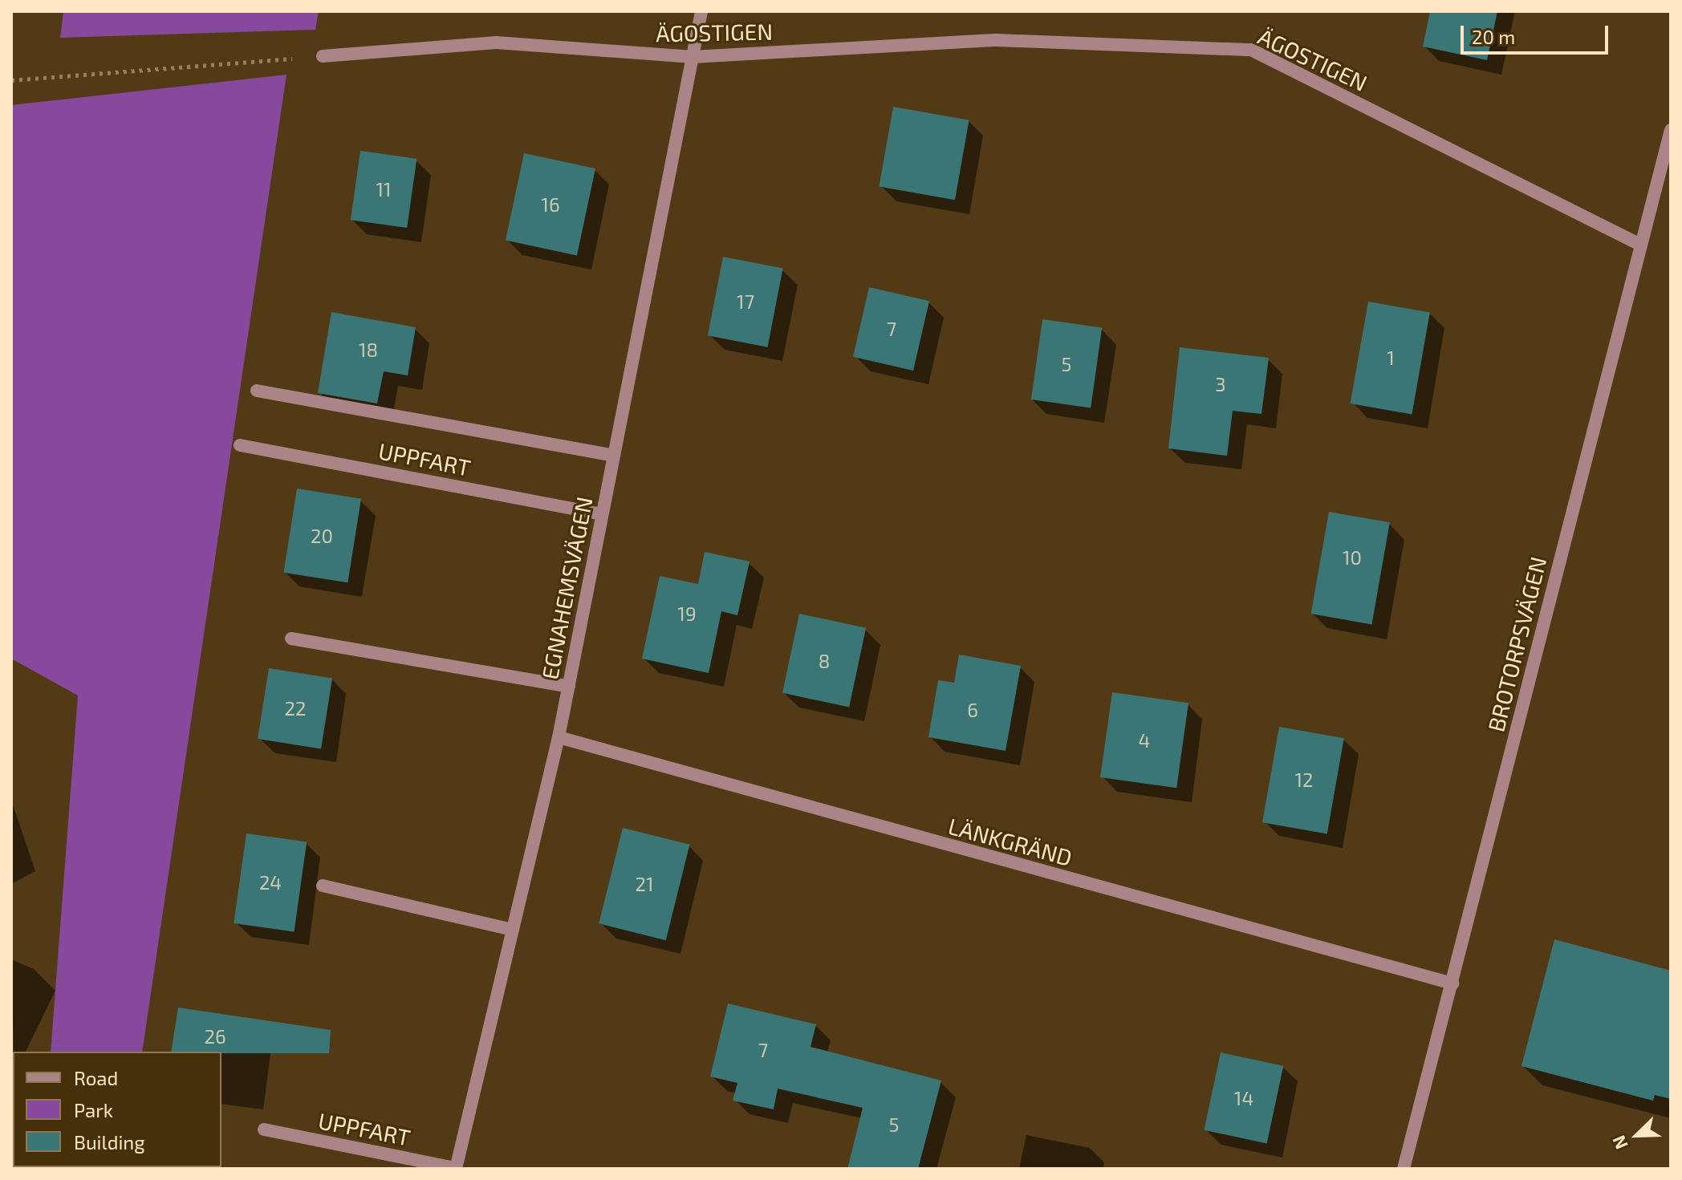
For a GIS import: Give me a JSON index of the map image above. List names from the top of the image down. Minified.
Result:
{"streets":{"street":["ÄGOSTIGEN","UPPFART","EGNAHEMSVÄGEN","BROTORPSVÄGEN","LÄNKGRÄND"]},"crossings":[["ÄGOSTIGEN","EGNAHEMSVÄGEN"],["ÄGOSTIGEN","BROTORPSVÄGEN"],["UPPFART","EGNAHEMSVÄGEN"],["EGNAHEMSVÄGEN","LÄNKGRÄND"],["BROTORPSVÄGEN","LÄNKGRÄND"]],"house_numbers":["11","16","17","7","18","1","5","3","20","10","19","8","22","6","4","12","24","21","26","7","14","5"],"legend":["Road","Park","Building"],"scale_bar":"20 m","north":"bottom left"}
